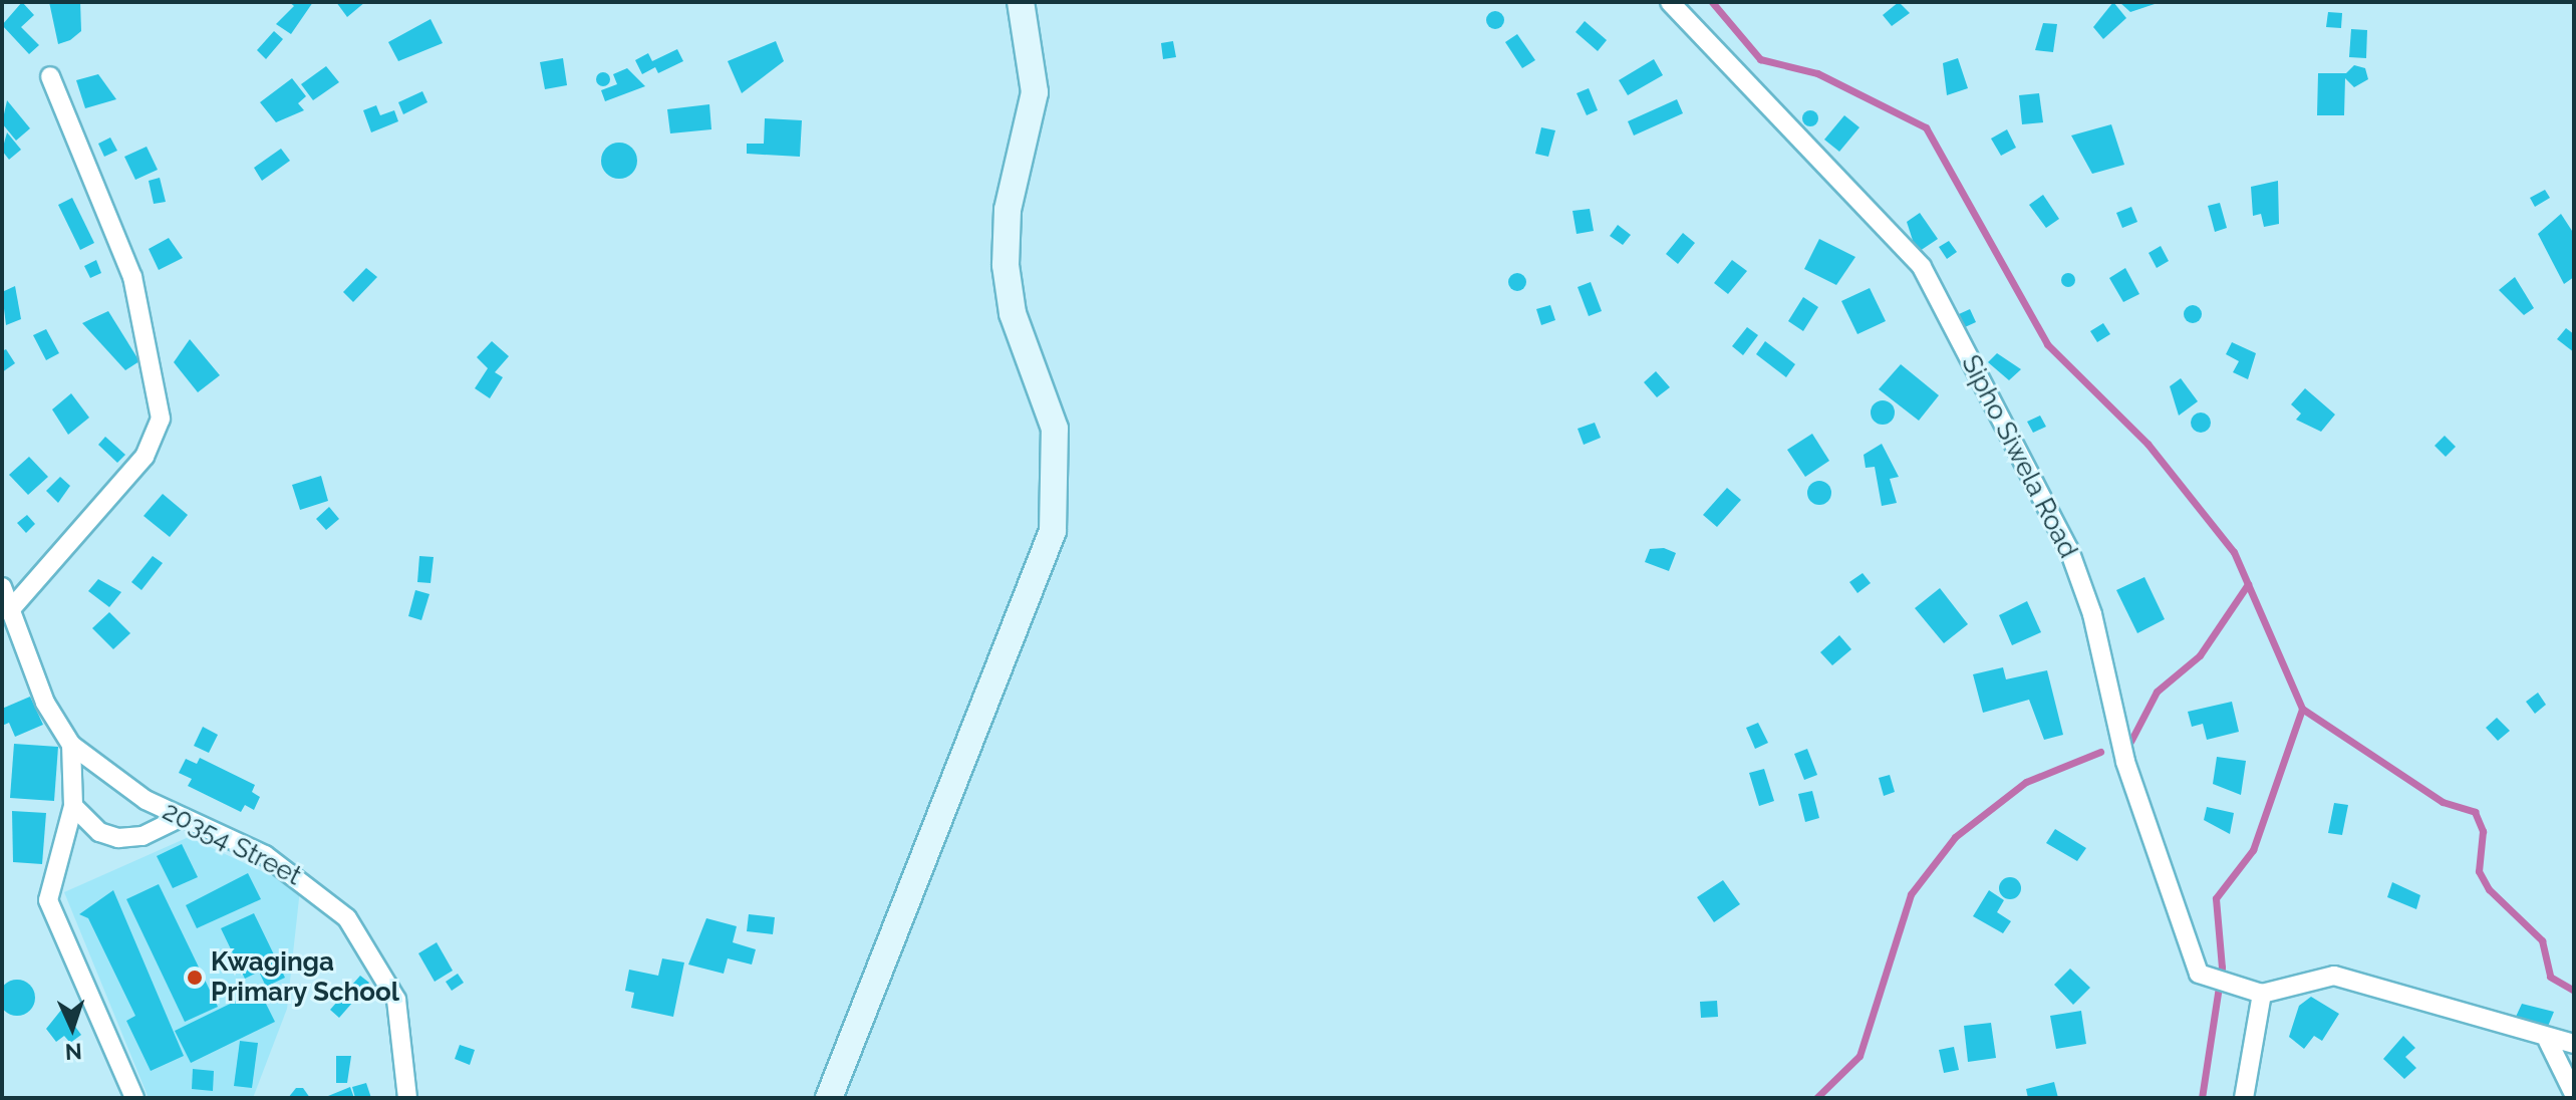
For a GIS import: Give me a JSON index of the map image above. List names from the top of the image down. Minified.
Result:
{"streets":{"street":["Sipho Siwela Road","20354 Street"]},"places":["Kwaginga Primary School"],"north":"bottom"}
